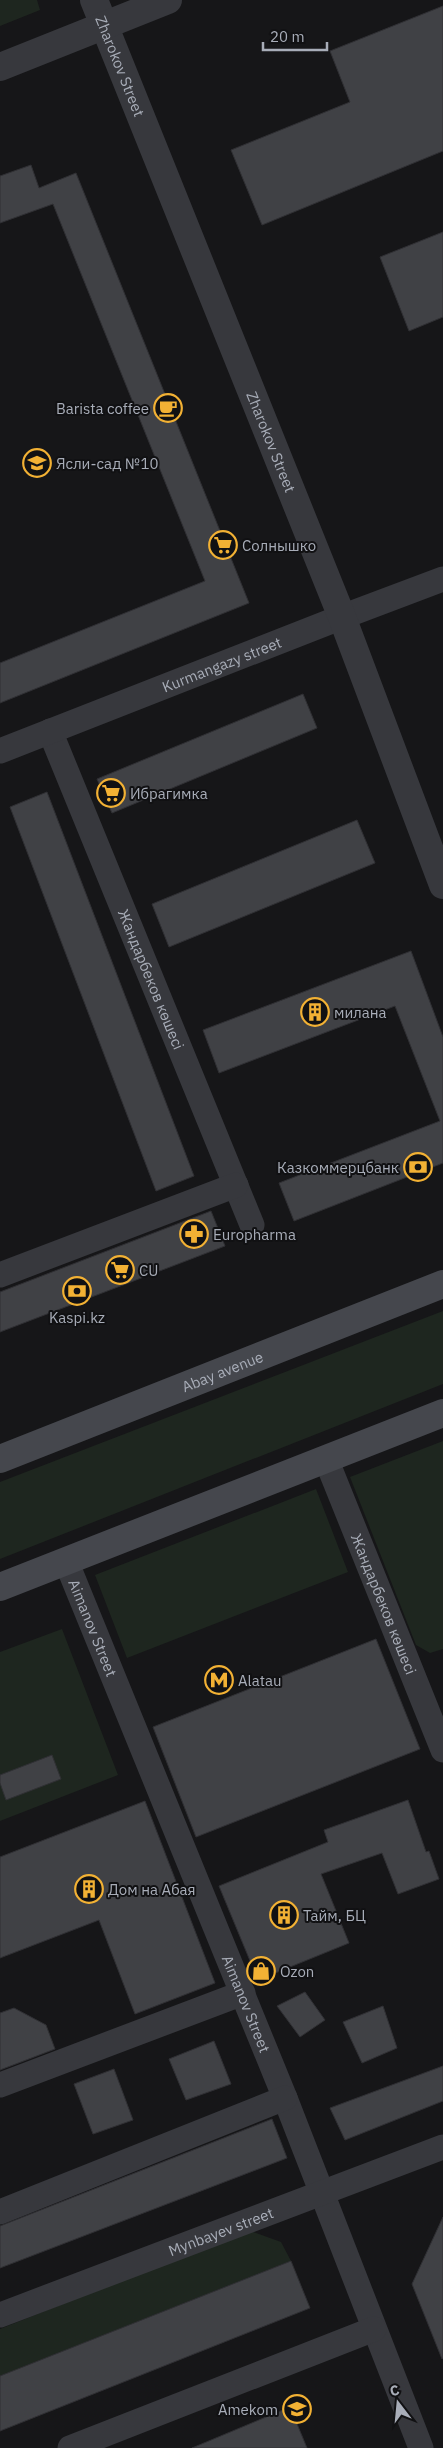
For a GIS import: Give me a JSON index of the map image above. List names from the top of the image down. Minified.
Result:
{"streets":{"main road":["Abay avenue"],"street":["Zharokov Street","Kurmangazy street","Жандарбеков көшесі","Aimanov Street","Mynbayev street"]},"crossings":[["Zharokov Street","Kurmangazy street"],["Kurmangazy street","Жандарбеков көшесі"],["Aimanov Street","Mynbayev street"]],"places":{"cafe":["Barista coffee"],"school or university":["Ясли-сад №10","Amekom"],"supermarket":["Солнышко","Ибрагимка","CU"],"building":["милана","Дом на Абая","Тайм, БЦ"],"bank":["Казкоммерцбанк","Kaspi.kz"],"pharmacy":["Europharma"],"metro station":["Alatau"],"shop":["Ozon"]},"scale_bar":"20 m","north":"top"}
